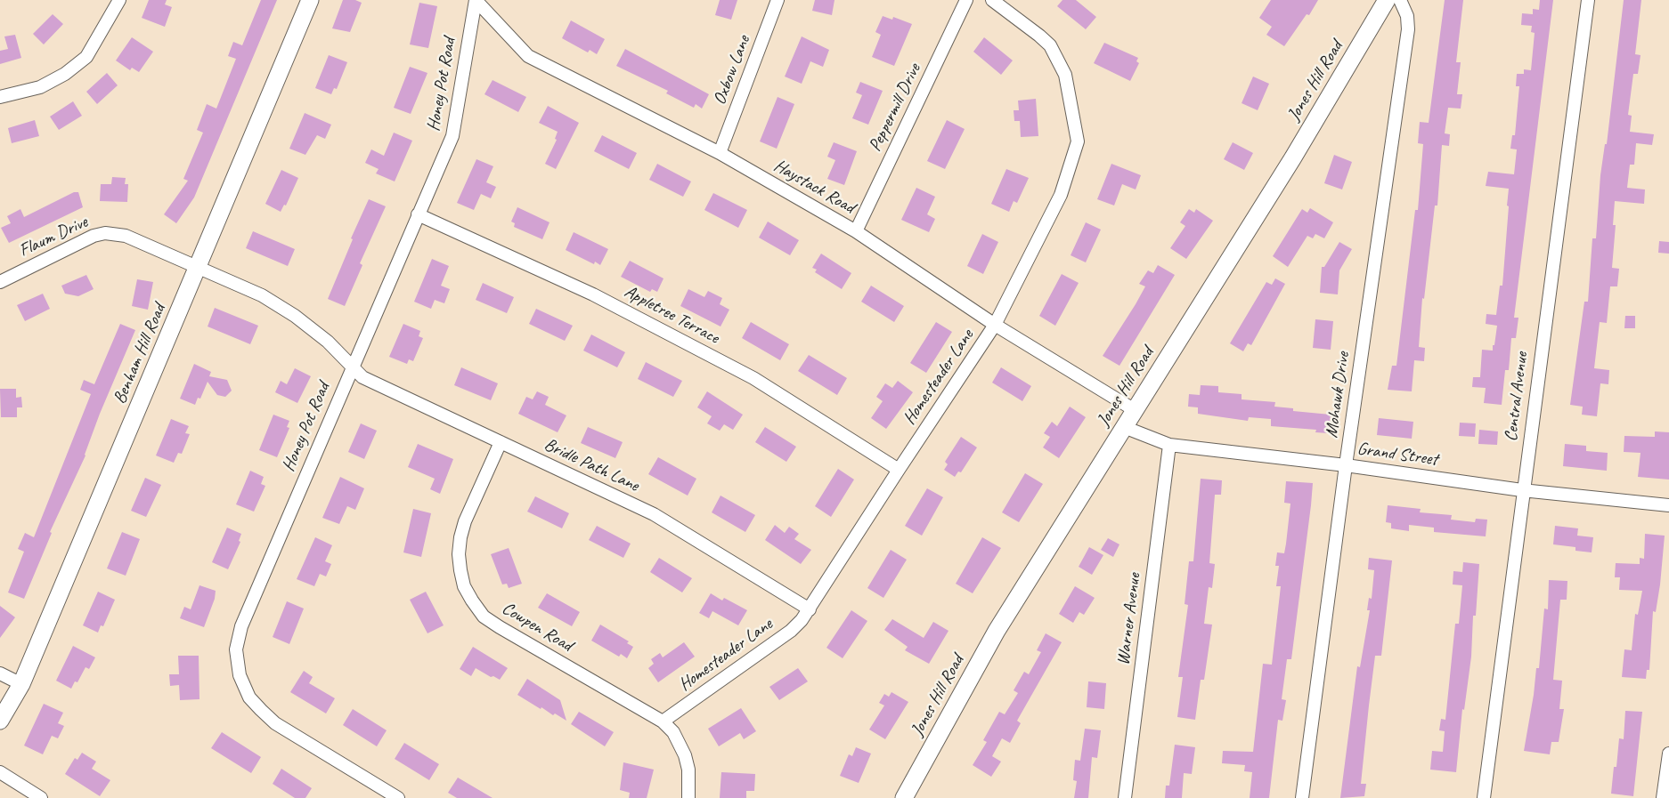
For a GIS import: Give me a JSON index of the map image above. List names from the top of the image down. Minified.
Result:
{"streets":{"main road":["Jones Hill Road","Benham Hill Road"],"street":["Oxbow Lane","Honey Pot Road","Peppermill Drive","Haystack Road","Flaum Drive","Appletree Terrace","Homesteader Lane","Mohawk Drive","Central Avenue","Grand Street","Bridle Path Lane","Warner Avenue","Cowpen Road"]},"crossings":[["Oxbow Lane","Haystack Road"],["Jones Hill Road","Haystack Road"],["Jones Hill Road","Grand Street"],["Honey Pot Road","Haystack Road"],["Honey Pot Road","Flaum Drive"],["Honey Pot Road","Appletree Terrace"],["Honey Pot Road","Bridle Path Lane"],["Peppermill Drive","Haystack Road"],["Haystack Road","Homesteader Lane"],["Flaum Drive","Benham Hill Road"],["Flaum Drive","Bridle Path Lane"],["Appletree Terrace","Homesteader Lane"],["Homesteader Lane","Bridle Path Lane"],["Homesteader Lane","Cowpen Road"],["Mohawk Drive","Grand Street"],["Central Avenue","Grand Street"],["Grand Street","Warner Avenue"],["Bridle Path Lane","Cowpen Road"]]}
